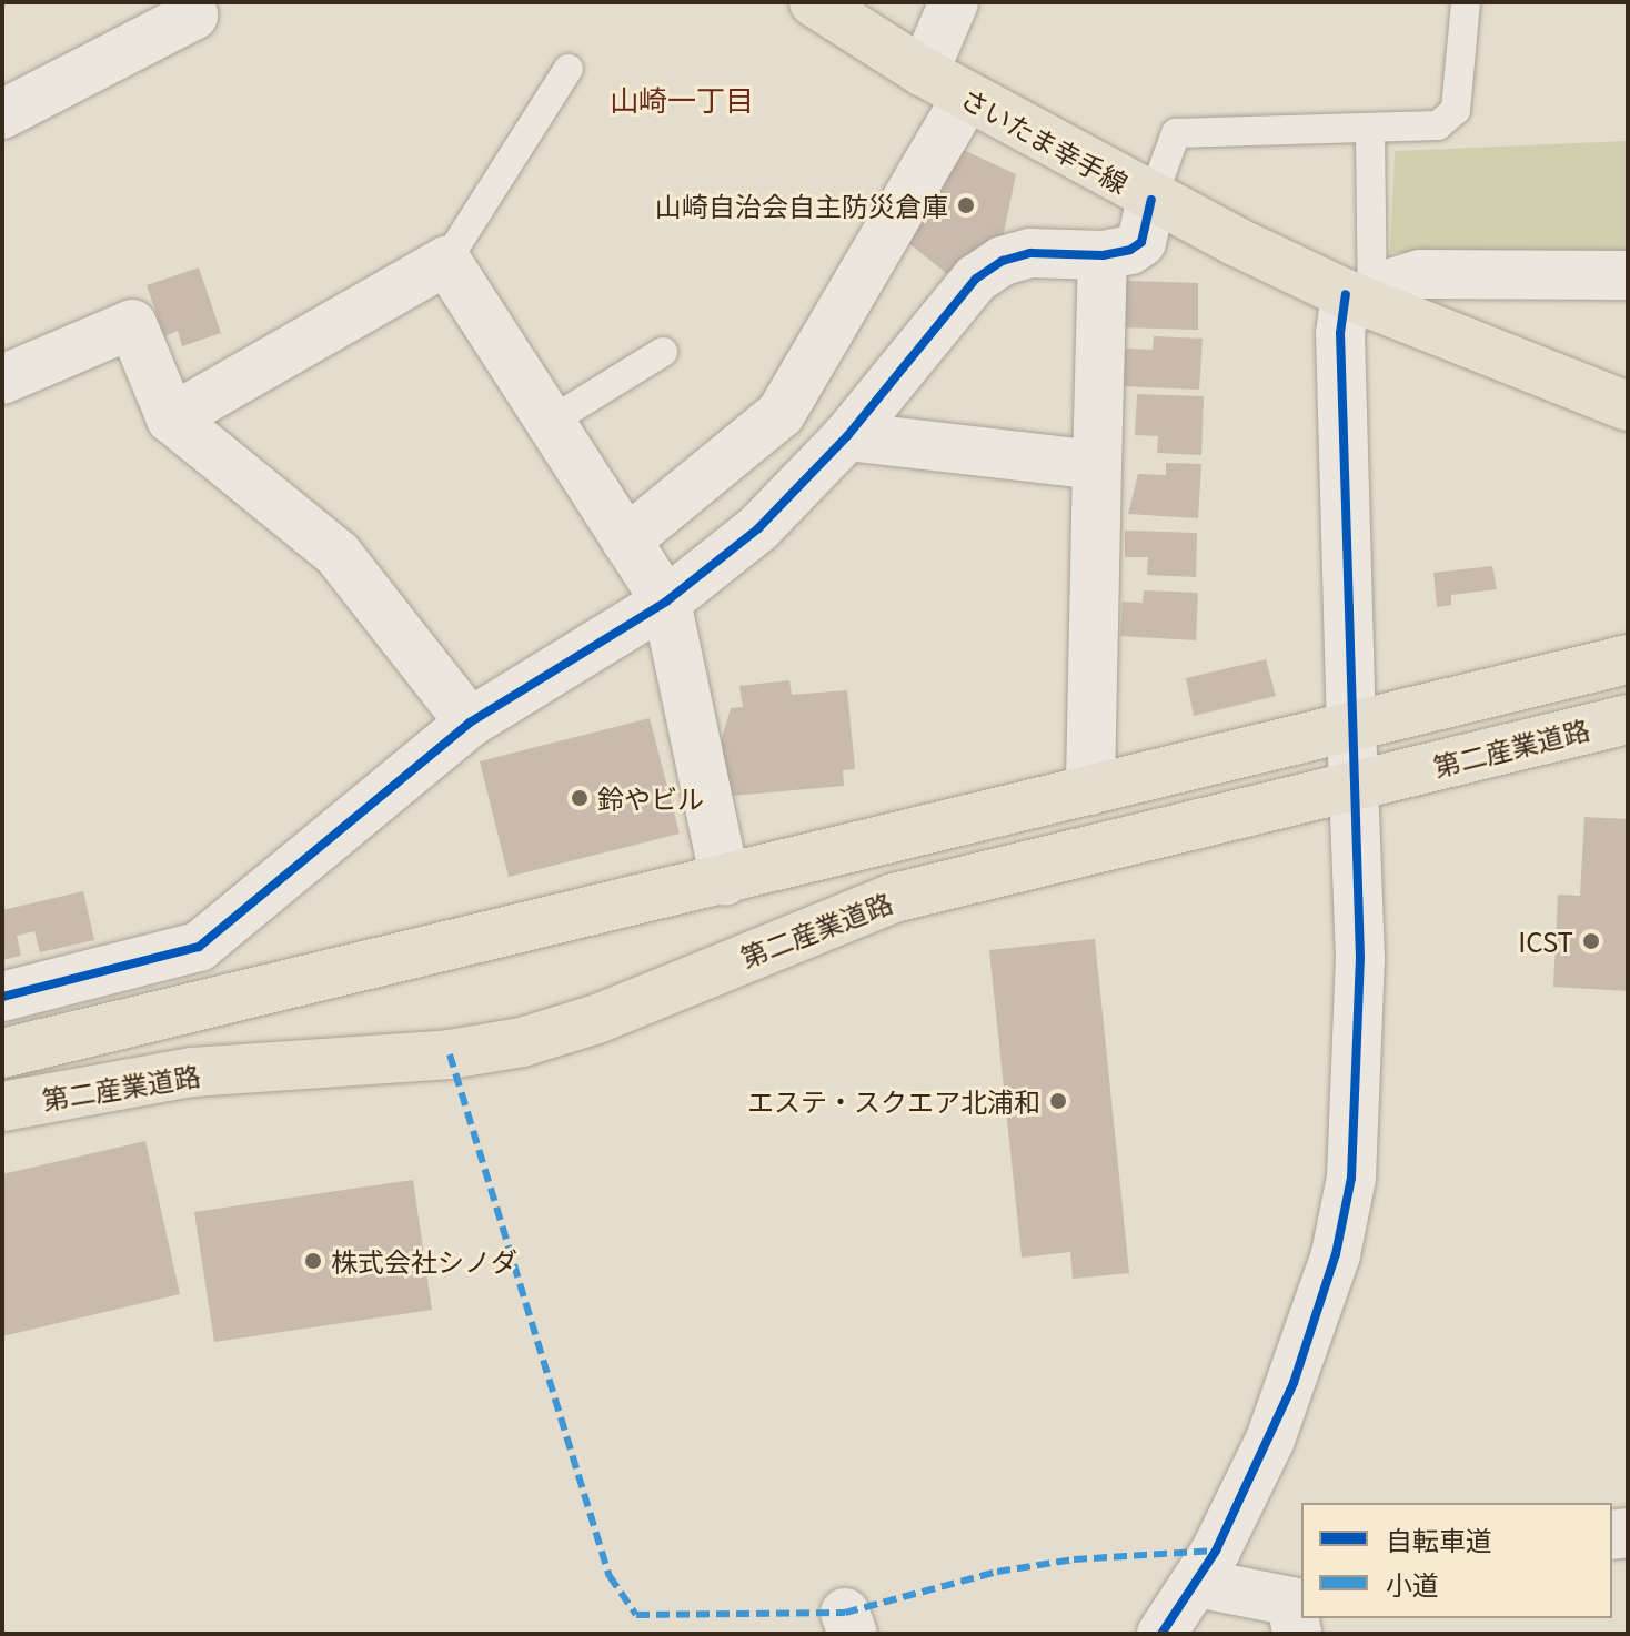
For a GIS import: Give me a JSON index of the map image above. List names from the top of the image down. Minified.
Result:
{"streets":{"main road":["さいたま幸手線","第二産業道路"]},"districts":["山崎一丁目"],"places":["山崎自治会自主防災倉庫","鈴やビル","ICST","エステ・スクエア北浦和","株式会社シノダ"],"legend":["自転車道","小道"]}
